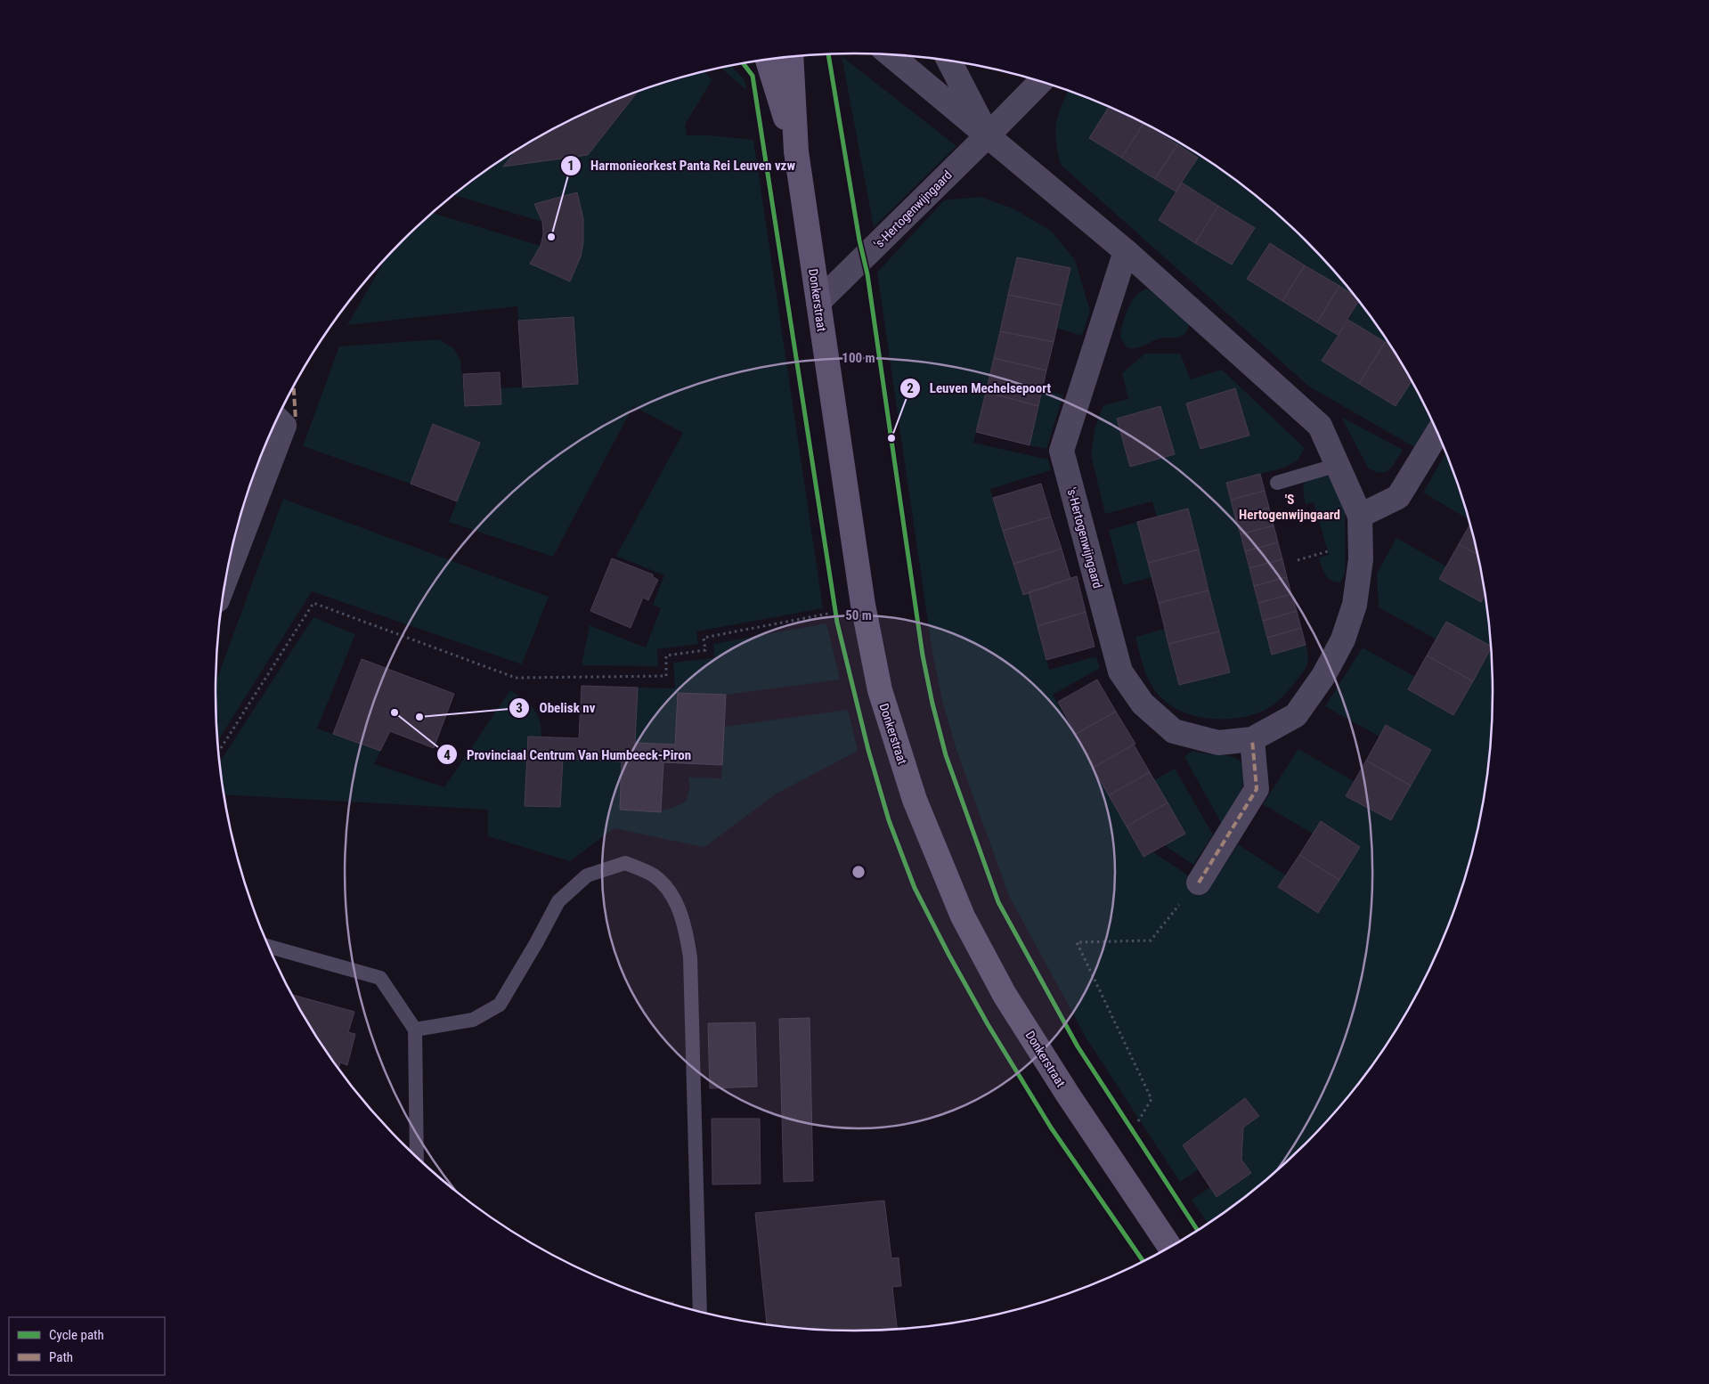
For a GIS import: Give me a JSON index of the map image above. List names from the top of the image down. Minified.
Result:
{"streets":{"street":["'s-Hertogenwijngaard","Donkerstraat"]},"crossings":[["'s-Hertogenwijngaard","Donkerstraat"]],"districts":["'S Hertogenwijngaard"],"places":["Harmonieorkest Panta Rei Leuven vzw","Leuven Mechelsepoort","Provinciaal Centrum Van Humbeeck-Piron","Obelisk nv"],"legend":["Cycle path","Path"],"rings":["100 m","50 m"]}
